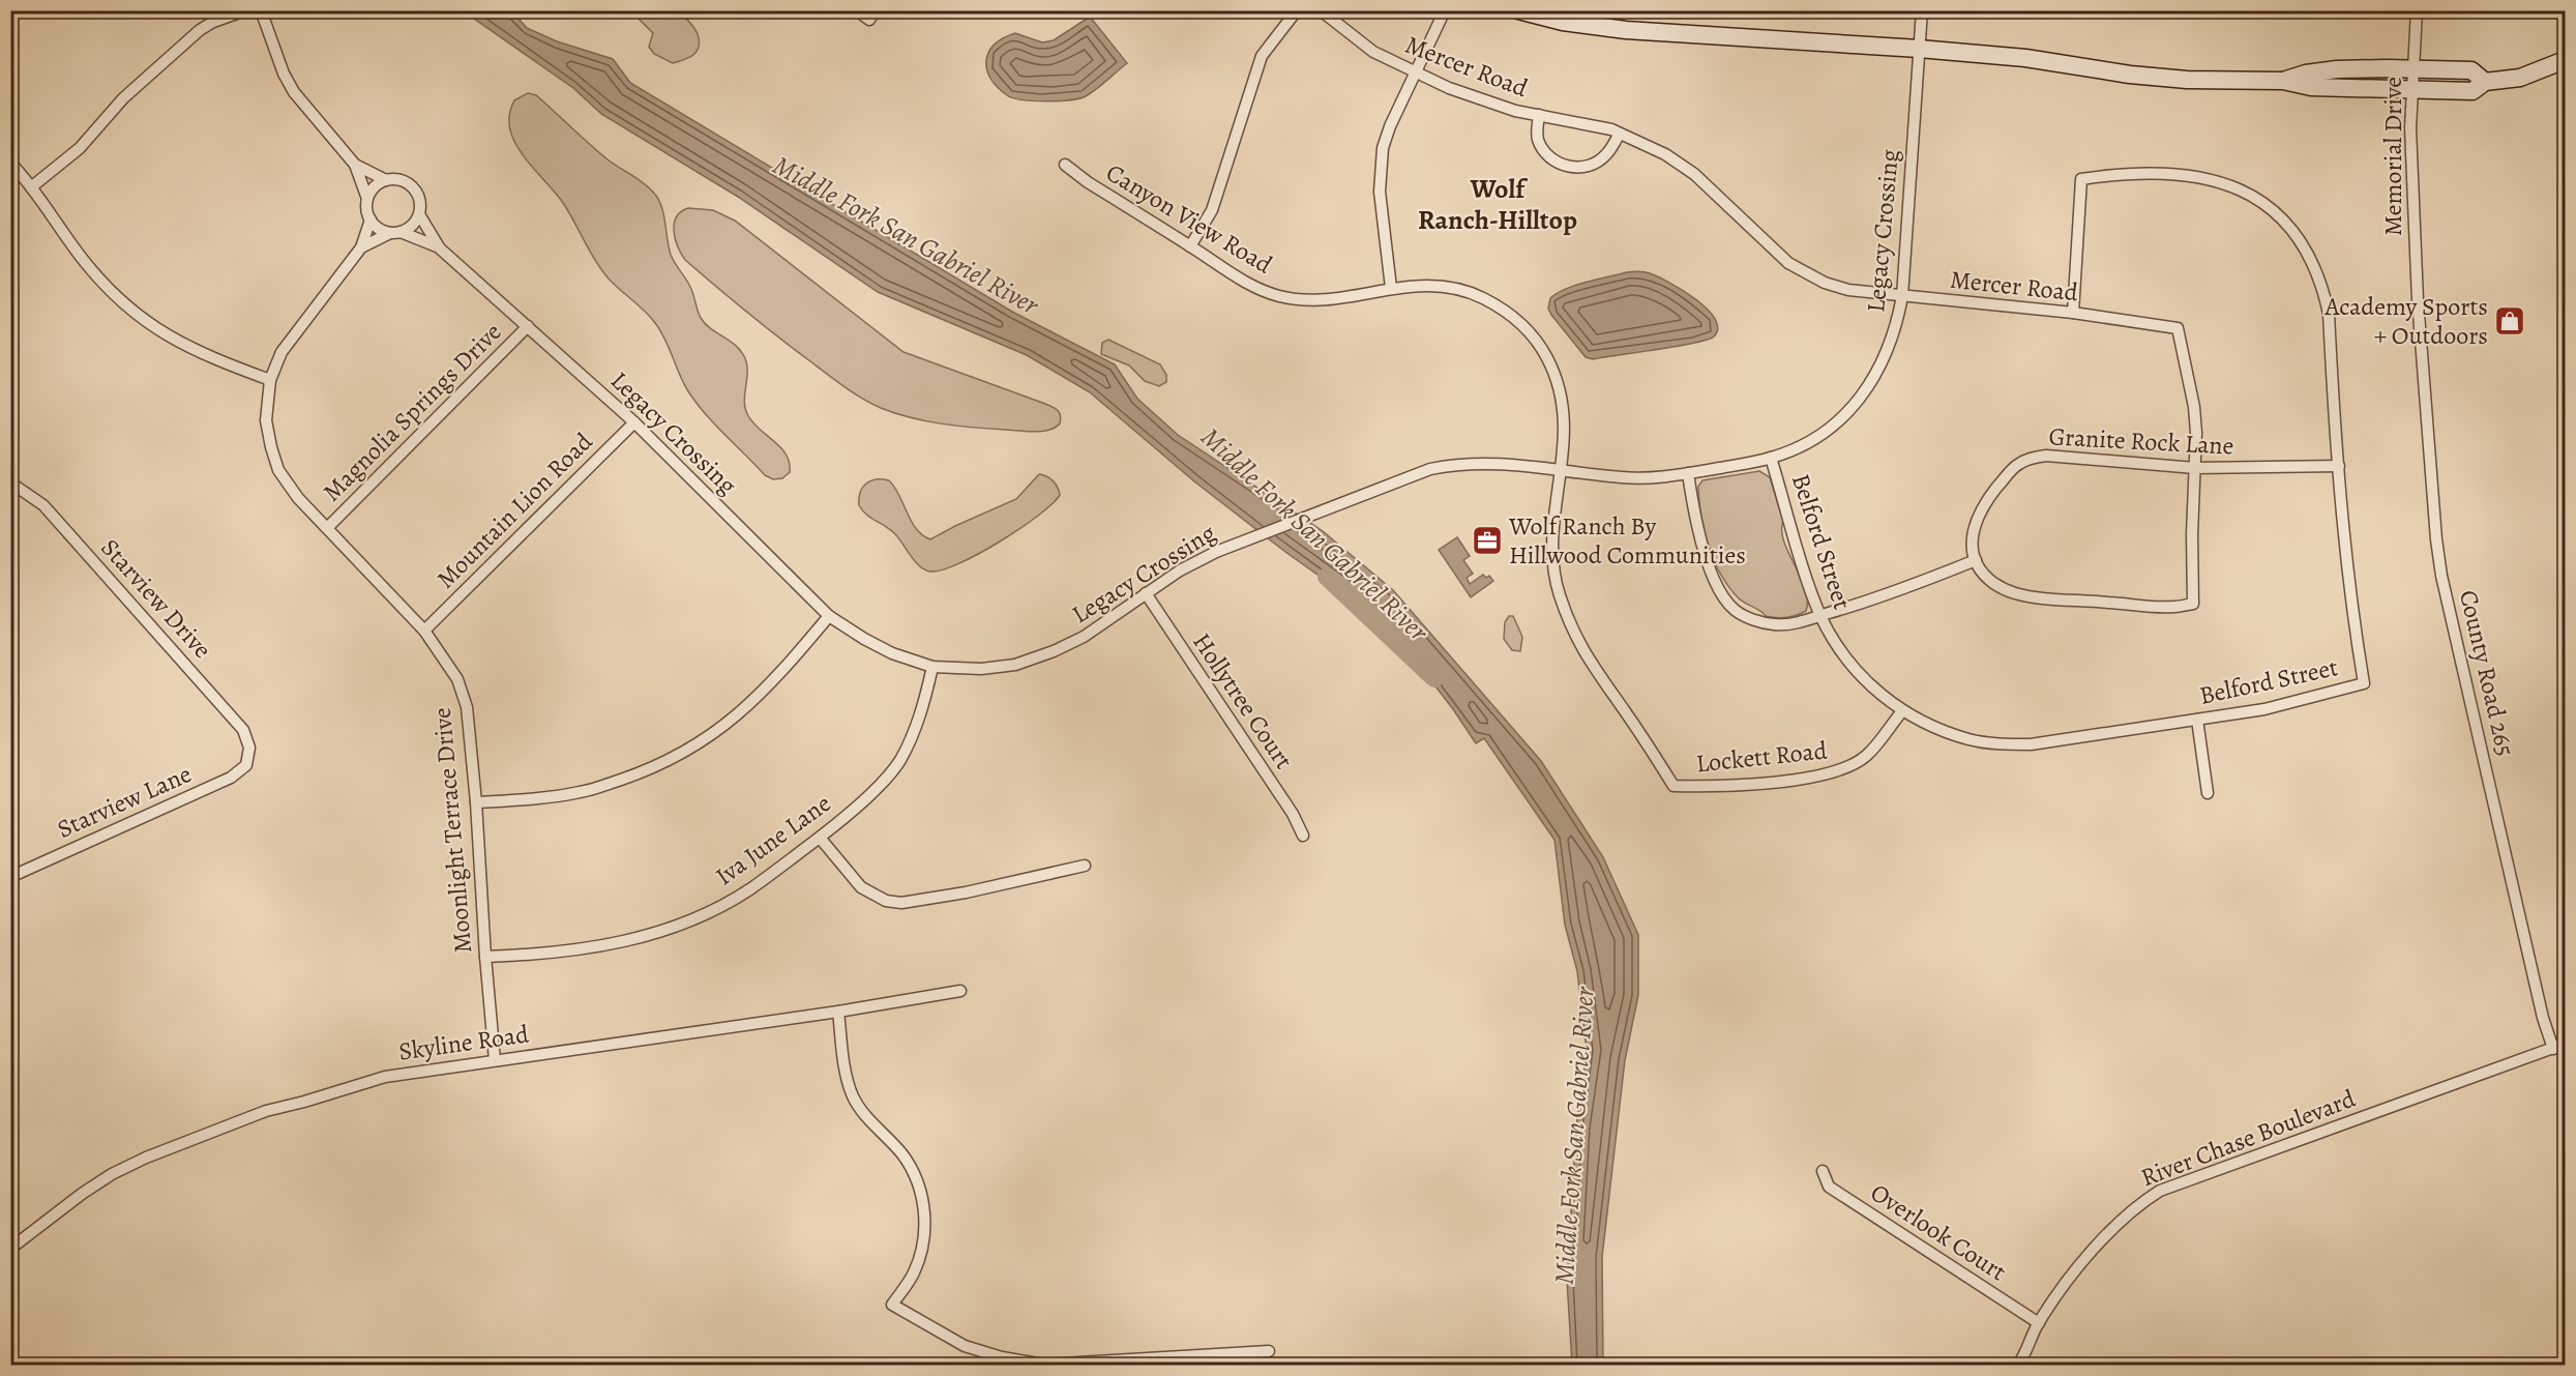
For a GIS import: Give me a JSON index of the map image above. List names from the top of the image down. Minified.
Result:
{"streets":{"street":["Mercer Road","Memorial Drive","Canyon View Road","Legacy Crossing","Magnolia Springs Drive","Granite Rock Lane","Mountain Lion Road","Belford Street","Starview Drive","County Road 265","Hollytree Court","Lockett Road","Starview Lane","Moonlight Terrace Drive","Iva June Lane","Skyline Road","River Chase Boulevard","Overlook Court"]},"crossings":[["Mercer Road","Legacy Crossing"],["Mercer Road","Granite Rock Lane"],["Mercer Road","Belford Street"],["Memorial Drive","County Road 265"],["Canyon View Road","Legacy Crossing"],["Canyon View Road","Lockett Road"],["Legacy Crossing","Magnolia Springs Drive"],["Legacy Crossing","Mountain Lion Road"],["Legacy Crossing","Belford Street"],["Legacy Crossing","Hollytree Court"],["Legacy Crossing","Moonlight Terrace Drive"],["Legacy Crossing","Iva June Lane"],["Magnolia Springs Drive","Moonlight Terrace Drive"],["Granite Rock Lane","Belford Street"],["Mountain Lion Road","Moonlight Terrace Drive"],["Belford Street","Lockett Road"],["Starview Drive","Starview Lane"],["County Road 265","River Chase Boulevard"],["Moonlight Terrace Drive","Iva June Lane"],["Moonlight Terrace Drive","Skyline Road"],["River Chase Boulevard","Overlook Court"]],"districts":["Wolf Ranch-Hilltop"],"water":["Middle Fork San Gabriel River"],"places":{"shop":["Academy Sports + Outdoors"],"office":["Wolf Ranch By Hillwood Communities"]}}
